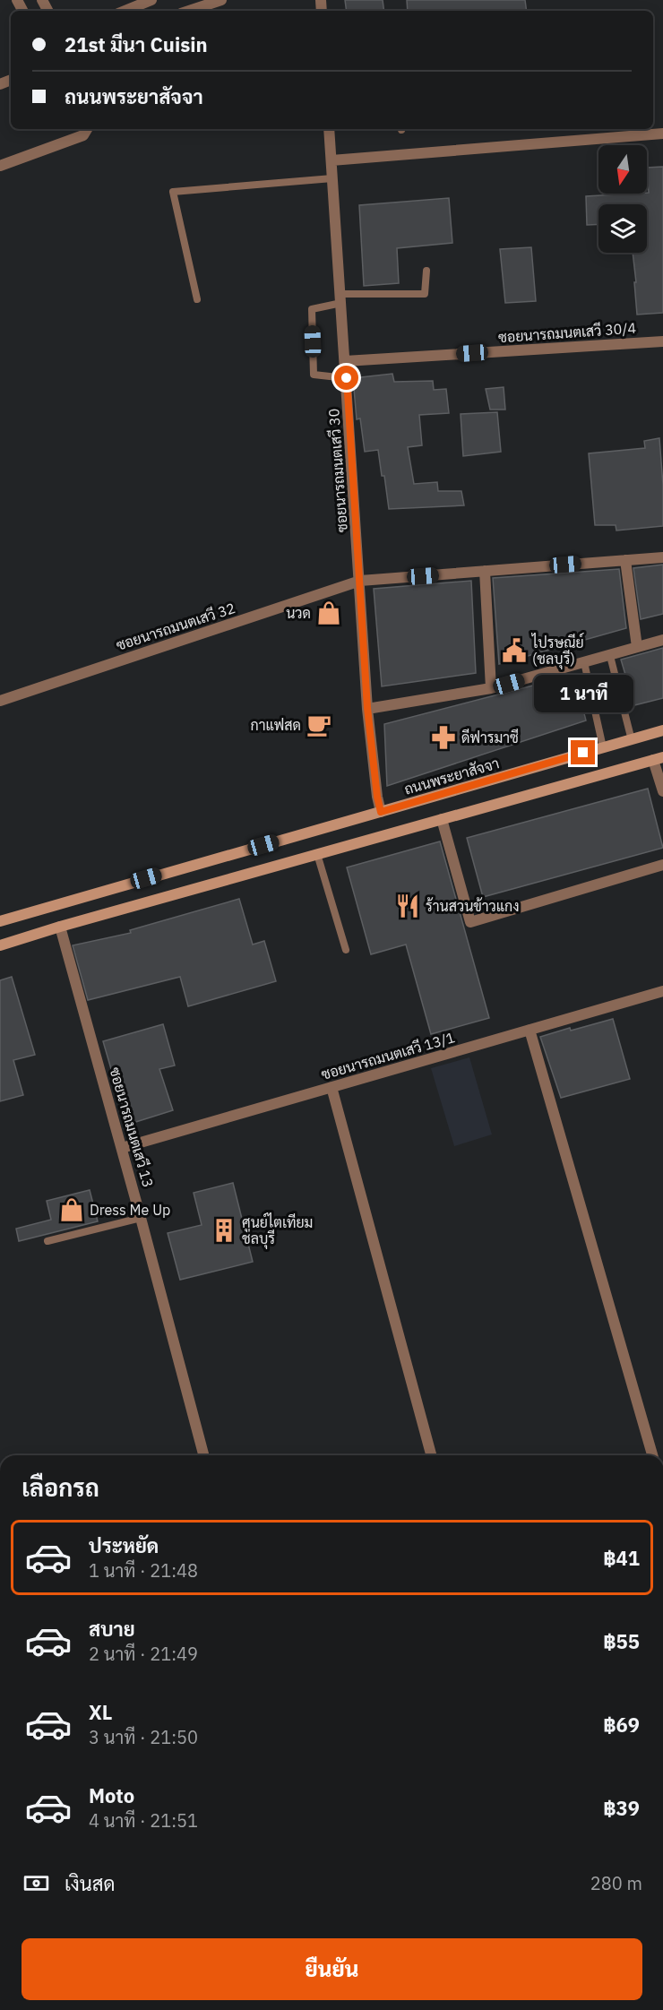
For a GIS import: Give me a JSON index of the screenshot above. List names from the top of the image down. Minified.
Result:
{"streets":{"main road":["ถนนพระยาสัจจา"],"street":["ซอยนารถมนตเสวี 30/4","ซอยนารถมนตเสวี 30","ซอยนารถมนตเสวี 32","ซอยนารถมนตเสวี 13/1","ซอยนารถมนตเสวี 13"]},"crossings":[["ซอยนารถมนตเสวี 30/4","ซอยนารถมนตเสวี 30"],["ซอยนารถมนตเสวี 30","ซอยนารถมนตเสวี 32"],["ซอยนารถมนตเสวี 30","ถนนพระยาสัจจา"],["ซอยนารถมนตเสวี 13/1","ซอยนารถมนตเสวี 13"]],"places":{"shop":["นวด","Dress Me Up"],"public building":["ไปรษณีย์ (ชลบุรี)"],"cafe":["กาแฟสด"],"pharmacy":["ดีฟารมาซี"],"restaurant":["ร้านสวนข้าวแกง"],"building":["ศูนย์ไตเทียม ชลบุรี"]},"north":"bottom","page":{"banner":["21st มีนา Cuisin","ถนนพระยาสัจจา"],"bubble":"1 นาที","heading":"เลือกรถ","list":[{"name":"ประหยัด","note":"1 นาที · 21:48","value":"฿41"},{"name":"สบาย","note":"2 นาที · 21:49","value":"฿55"},{"name":"XL","note":"3 นาที · 21:50","value":"฿69"},{"name":"Moto","note":"4 นาที · 21:51","value":"฿39"}],"pay":["เงินสด","280 m"],"buttons":"ยืนยัน"}}
